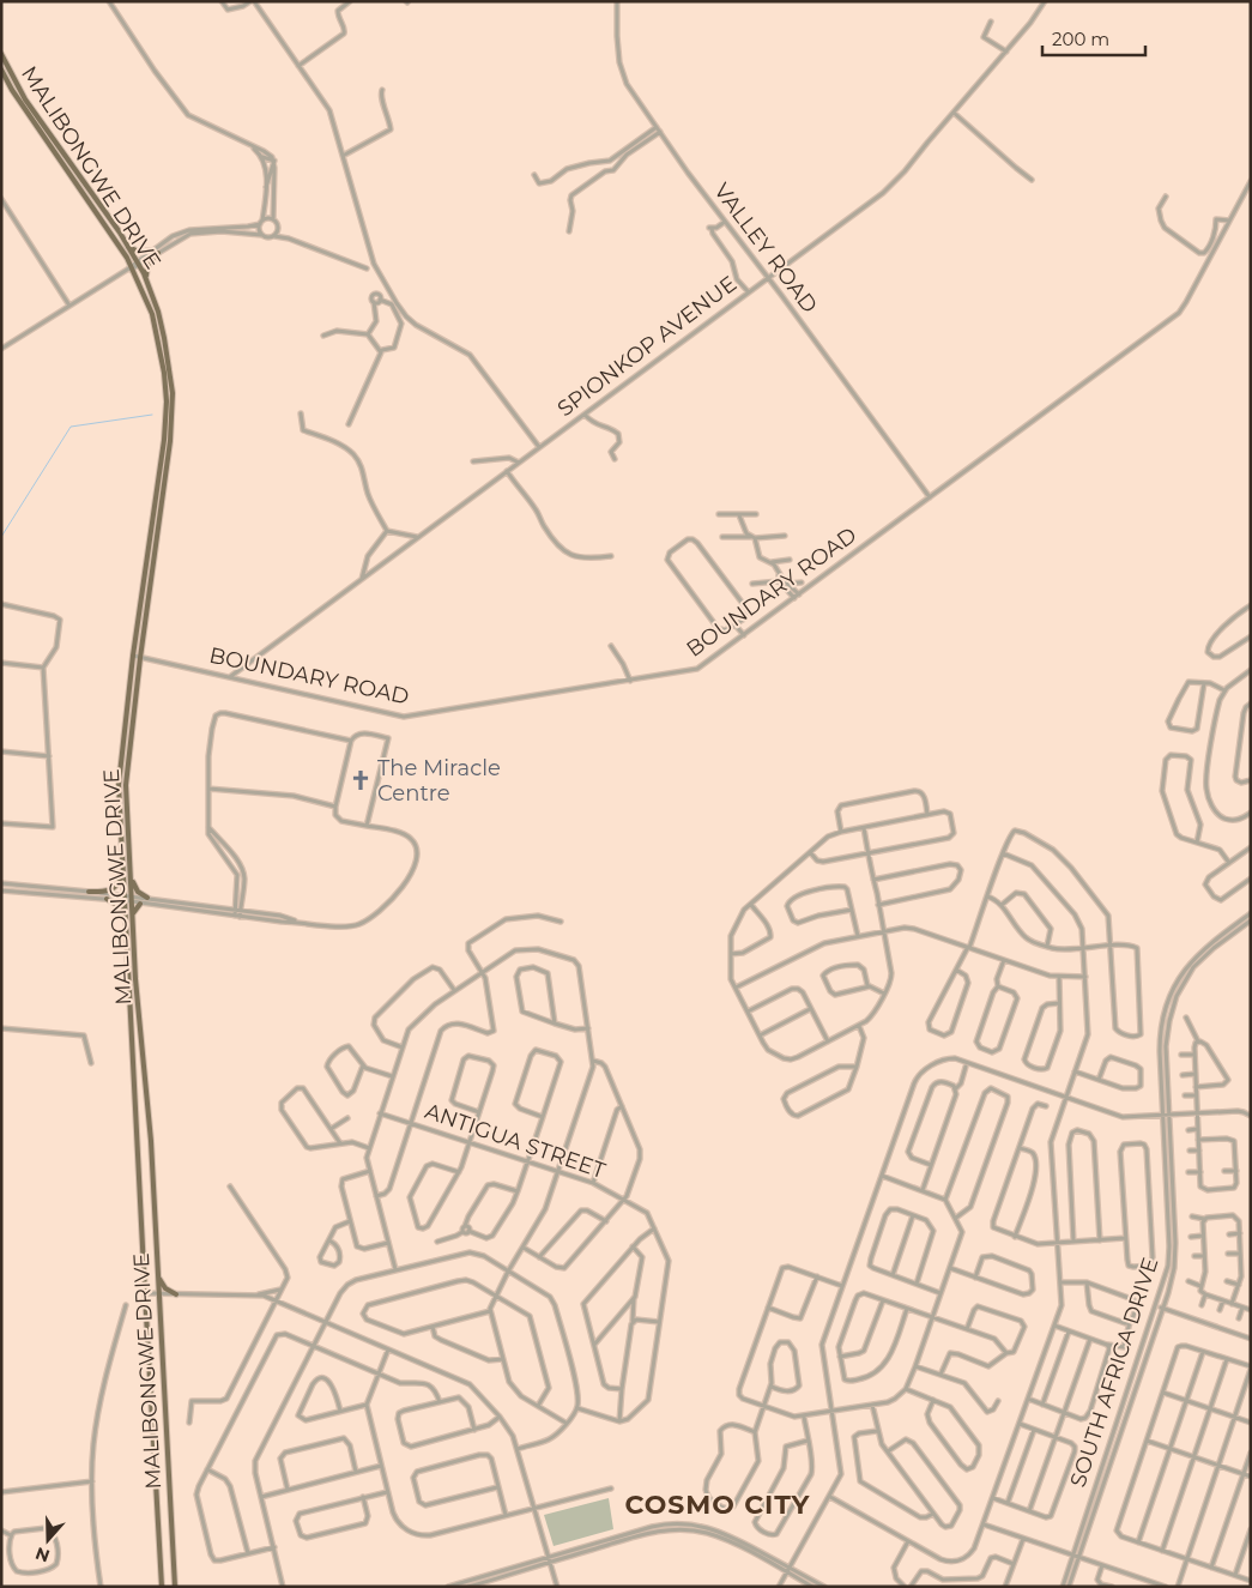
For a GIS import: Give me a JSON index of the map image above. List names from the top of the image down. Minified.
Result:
{"streets":{"main road":["MALIBONGWE DRIVE"],"street":["VALLEY ROAD","SPIONKOP AVENUE","BOUNDARY ROAD","ANTIGUA STREET","SOUTH AFRICA DRIVE"]},"crossings":[["MALIBONGWE DRIVE","BOUNDARY ROAD"],["VALLEY ROAD","SPIONKOP AVENUE"],["VALLEY ROAD","BOUNDARY ROAD"],["SPIONKOP AVENUE","BOUNDARY ROAD"]],"districts":["COSMO CITY"],"places":{"church":["The Miracle Centre"]},"scale_bar":"200 m","north":"bottom"}
